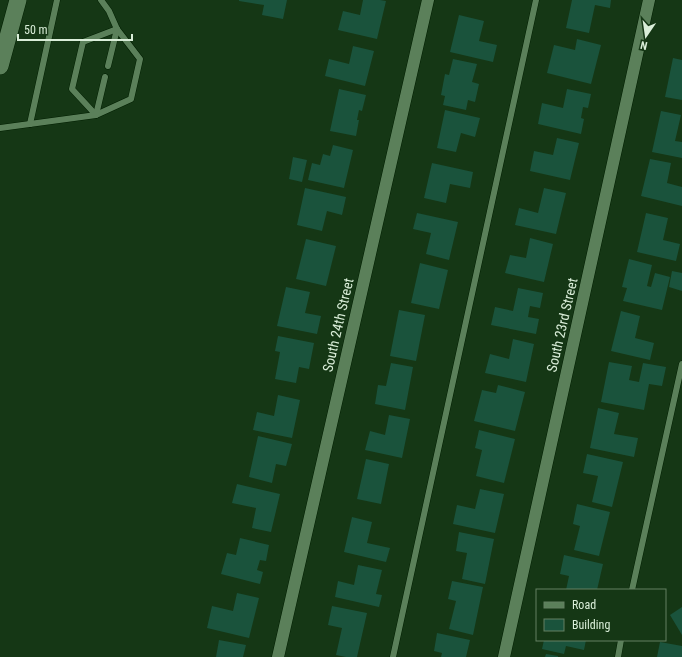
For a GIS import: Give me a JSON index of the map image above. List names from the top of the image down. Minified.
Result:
{"streets":{"street":["South 24th Street","South 23rd Street"]},"legend":["Road","Building"],"scale_bar":"50 m","north":"bottom"}
